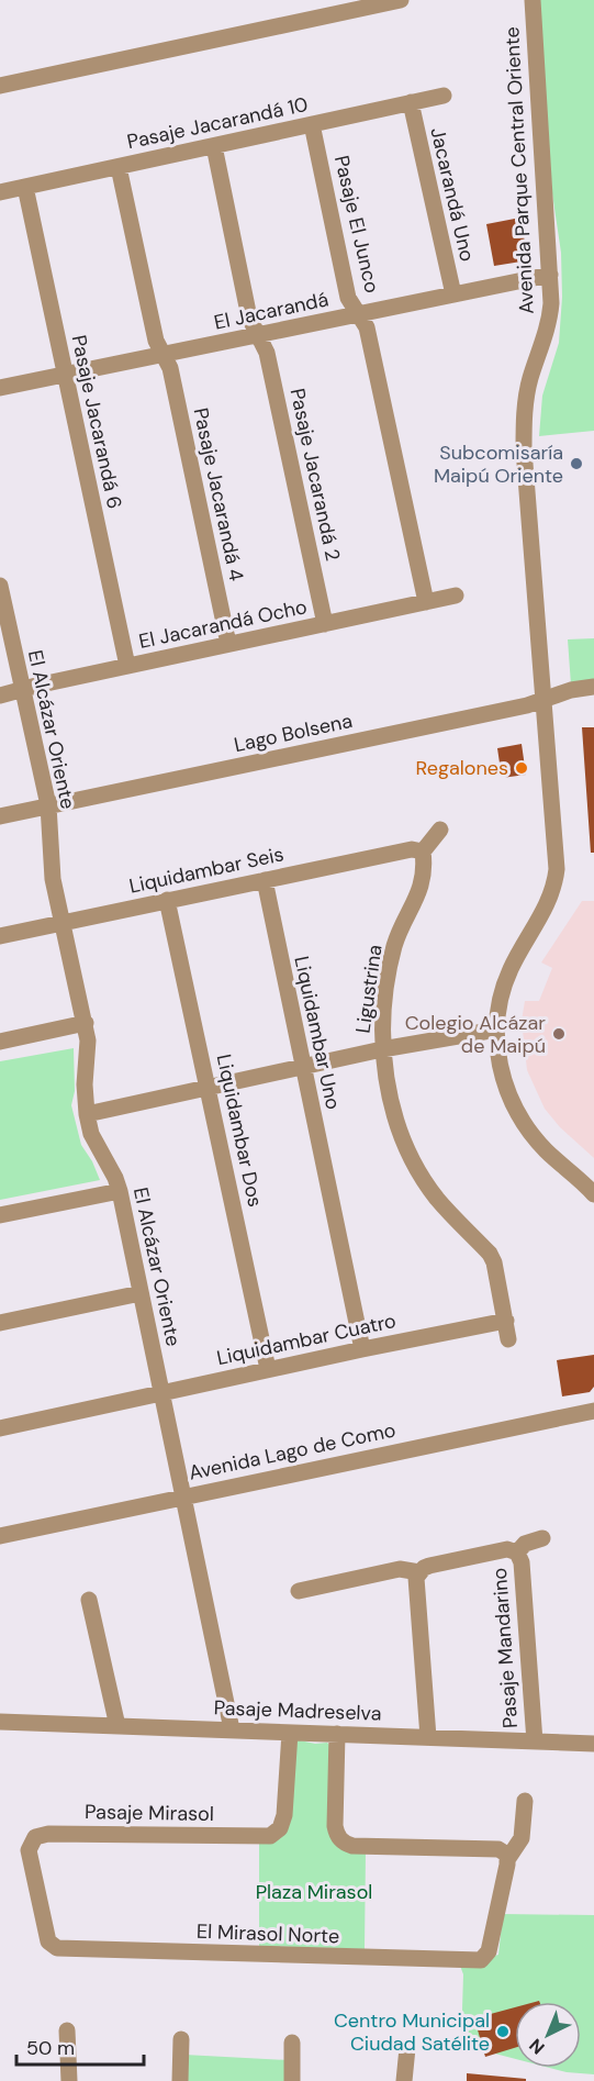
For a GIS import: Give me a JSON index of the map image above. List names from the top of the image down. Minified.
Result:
{"streets":{"street":["Pasaje Jacarandá 10","Avenida Parque Central Oriente","Jacarandá Uno","Pasaje El Junco","El Jacarandá","Pasaje Jacarandá 6","Pasaje Jacarandá 2","Pasaje Jacarandá 4","El Jacarandá Ocho","El Alcázar Oriente","Lago Bolsena","Liquidambar Seis","Ligustrina","Liquidambar Uno","Liquidambar Dos","Liquidambar Cuatro","Avenida Lago de Como","Pasaje Mandarino","Pasaje Madreselva","Pasaje Mirasol","El Mirasol Norte"]},"crossings":[["Pasaje Jacarandá 10","Jacarandá Uno"],["Pasaje Jacarandá 10","Pasaje El Junco"],["Pasaje Jacarandá 10","Pasaje Jacarandá 6"],["Pasaje Jacarandá 10","Pasaje Jacarandá 2"],["Pasaje Jacarandá 10","Pasaje Jacarandá 4"],["Avenida Parque Central Oriente","El Jacarandá"],["Avenida Parque Central Oriente","Lago Bolsena"],["Jacarandá Uno","El Jacarandá"],["Pasaje El Junco","El Jacarandá"],["Pasaje El Junco","El Jacarandá Ocho"],["El Jacarandá","Pasaje Jacarandá 6"],["El Jacarandá","Pasaje Jacarandá 2"],["El Jacarandá","Pasaje Jacarandá 4"],["Pasaje Jacarandá 6","El Jacarandá Ocho"],["Pasaje Jacarandá 2","El Jacarandá Ocho"],["Pasaje Jacarandá 4","El Jacarandá Ocho"],["El Jacarandá Ocho","El Alcázar Oriente"],["El Alcázar Oriente","Lago Bolsena"],["El Alcázar Oriente","Liquidambar Seis"],["El Alcázar Oriente","Liquidambar Cuatro"],["El Alcázar Oriente","Avenida Lago de Como"],["El Alcázar Oriente","Pasaje Madreselva"],["Liquidambar Seis","Ligustrina"],["Liquidambar Seis","Liquidambar Uno"],["Liquidambar Seis","Liquidambar Dos"],["Ligustrina","Liquidambar Cuatro"],["Liquidambar Uno","Liquidambar Cuatro"],["Liquidambar Dos","Liquidambar Cuatro"],["Pasaje Mandarino","Pasaje Madreselva"],["Pasaje Madreselva","Pasaje Mirasol"],["Pasaje Mirasol","El Mirasol Norte"]],"parks":["Plaza Mirasol"],"places":["Subcomisaría Maipú Oriente","Regalones","Colegio Alcázar de Maipú","Centro Municipal Ciudad Satélite"],"scale_bar":"50 m","north":"bottom left"}
